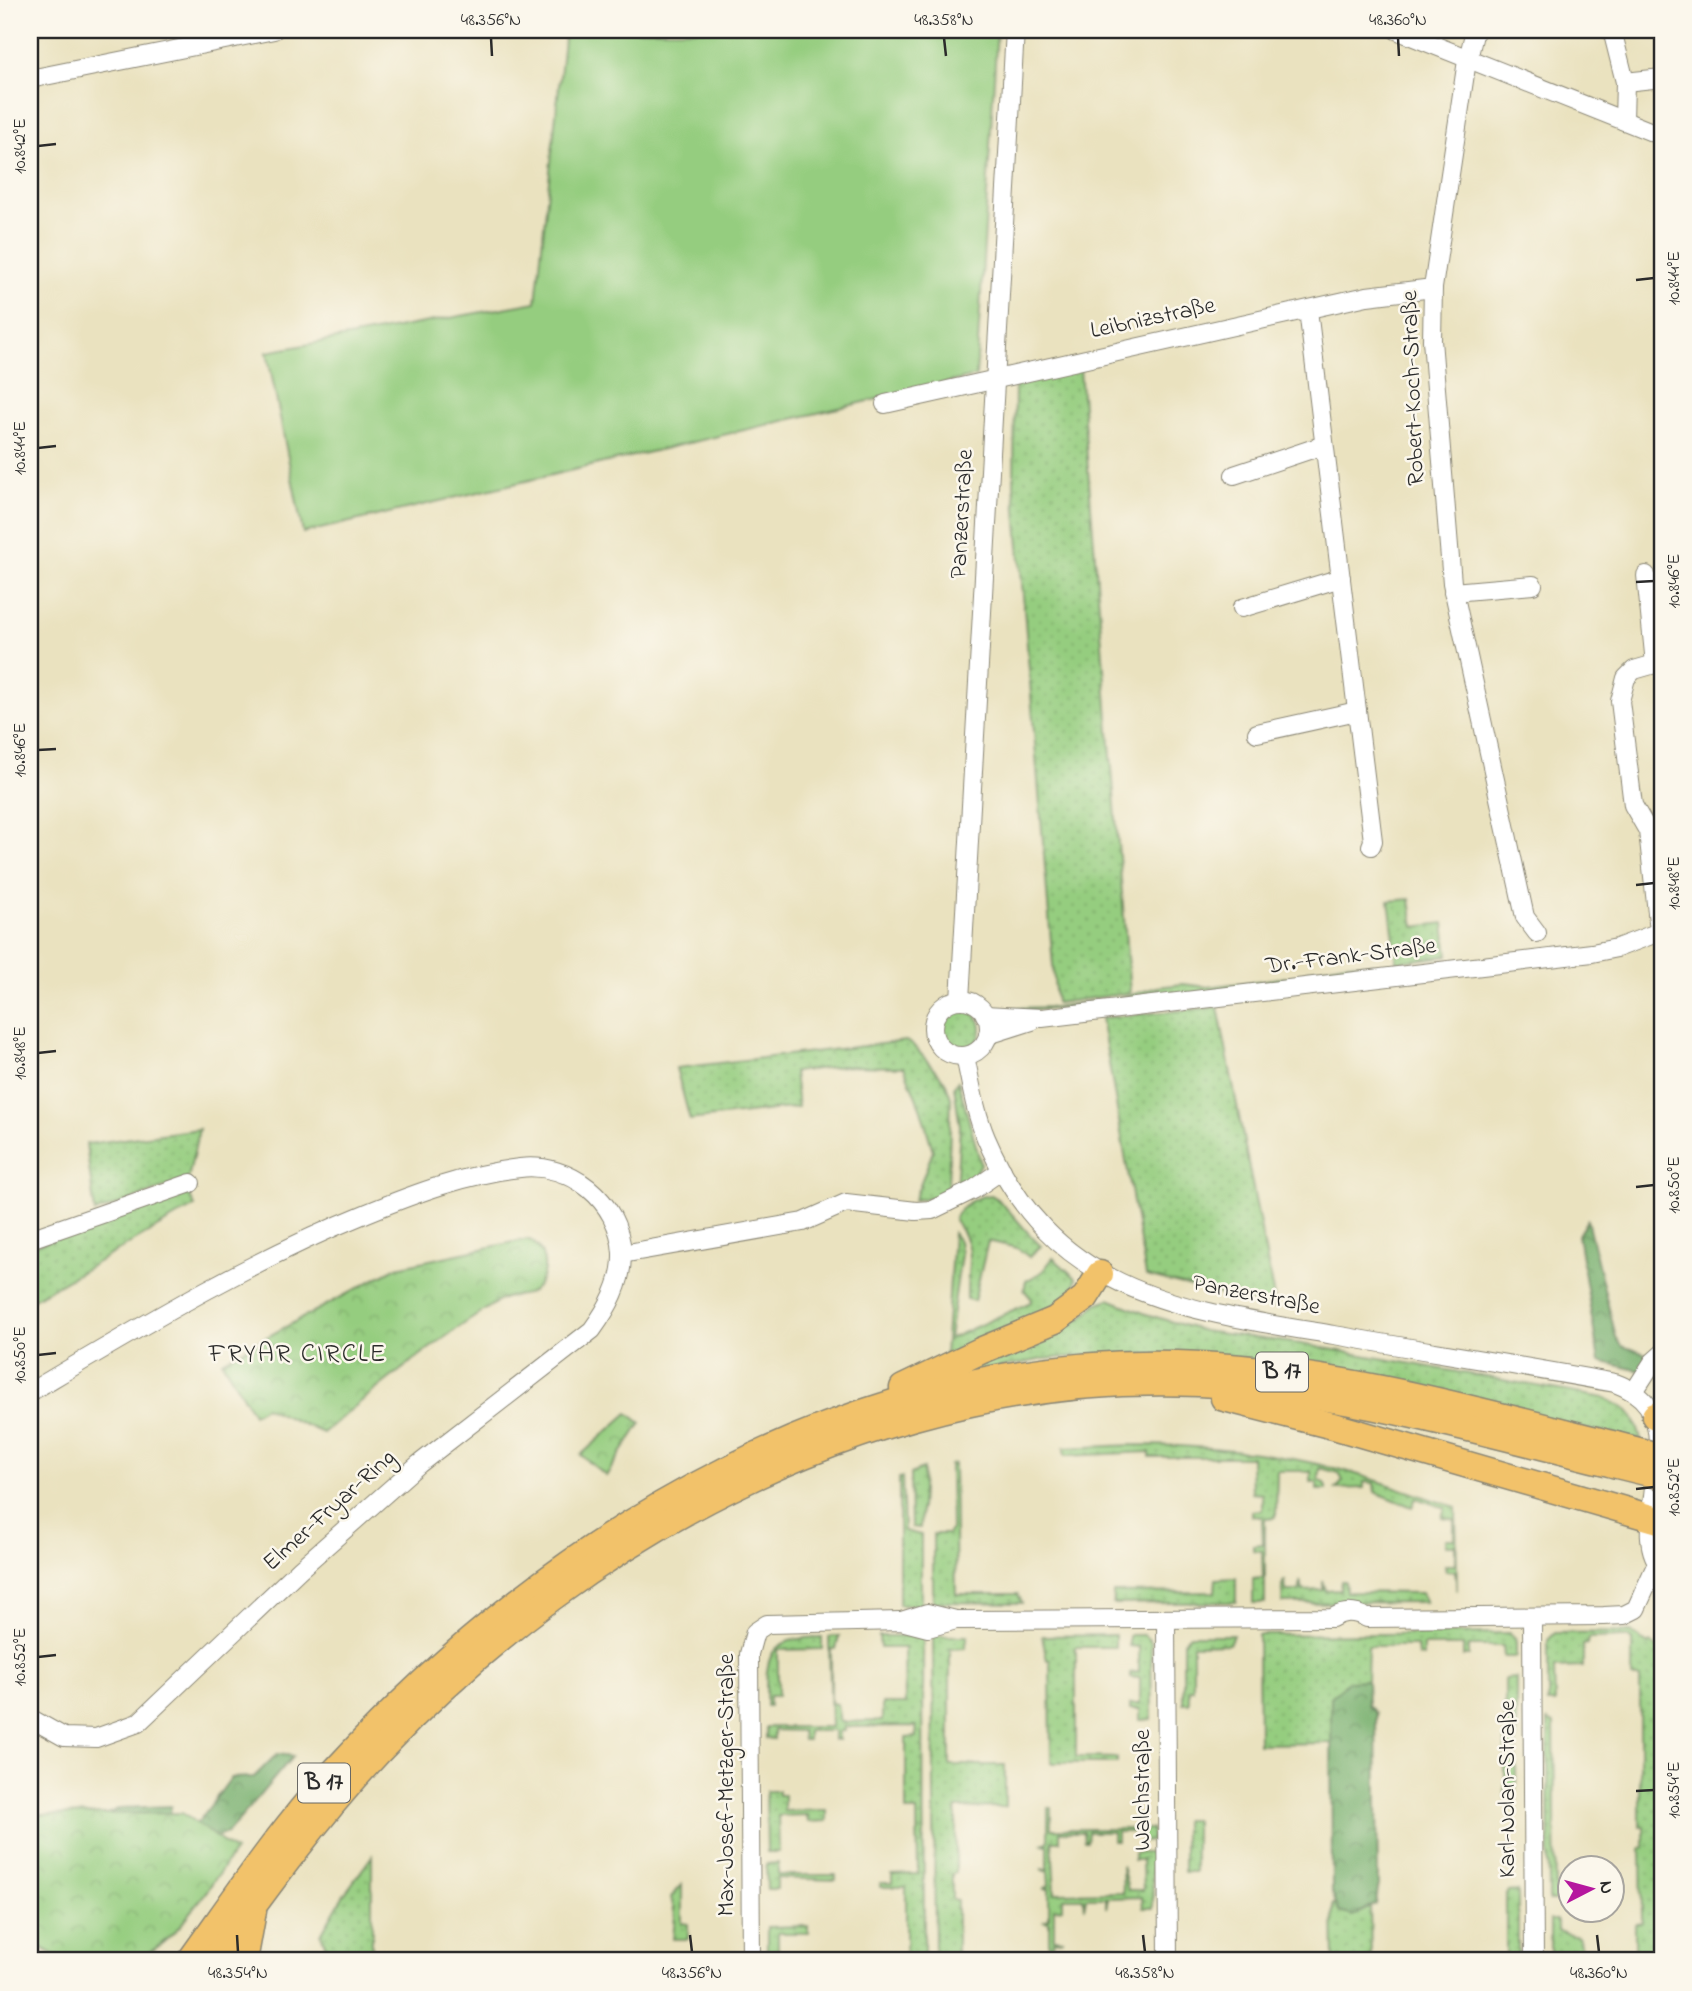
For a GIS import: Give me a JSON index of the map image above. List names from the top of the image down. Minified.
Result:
{"streets":{"highway":["B 17"],"street":["Leibnizstraße","Robert-Koch-Straße","Panzerstraße","Dr.-Frank-Straße","Elmer-Fryar-Ring","Max-Josef-Metzger-Straße","Karl-Nolan-Straße","Walchstraße"]},"crossings":[["Leibnizstraße","Robert-Koch-Straße"],["Leibnizstraße","Panzerstraße"],["Panzerstraße","Dr.-Frank-Straße"],["Max-Josef-Metzger-Straße","Karl-Nolan-Straße"],["Max-Josef-Metzger-Straße","Walchstraße"]],"districts":["FRYAR CIRCLE"],"north":"right","coordinates":["48.356°N","48.358°N","48.360°N","10.842°E","10.844°E","10.846°E","10.848°E","10.850°E","10.852°E","10.854°E","48.354°N"]}
